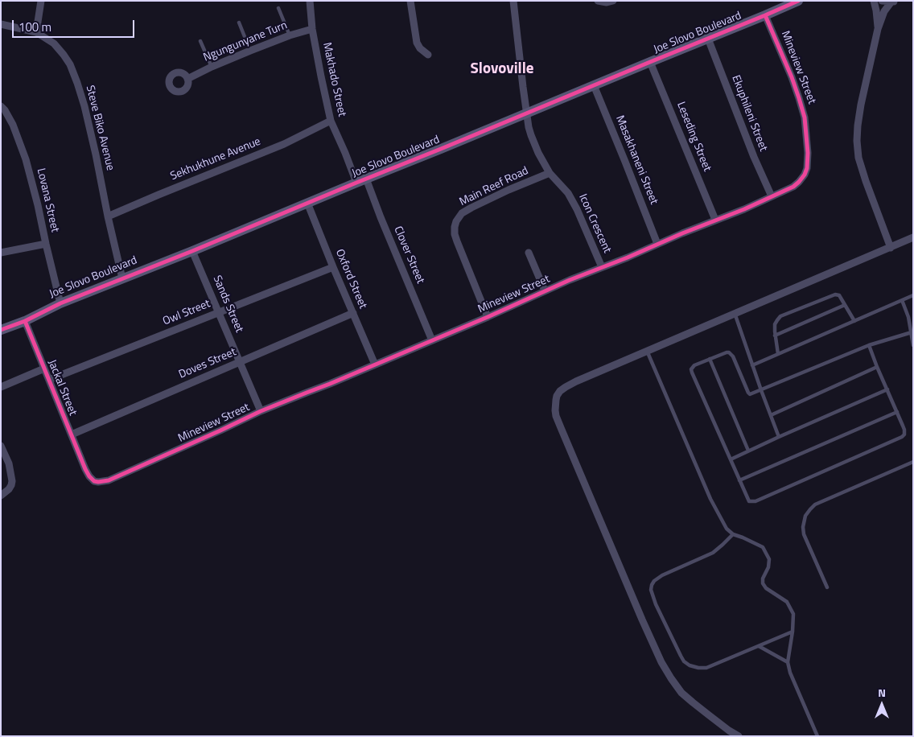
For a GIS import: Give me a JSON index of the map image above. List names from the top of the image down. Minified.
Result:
{"streets":{"street":["Joe Slovo Boulevard","Ngungunyane Turn","Mineview Street","Makhado Street","Ekuphileni Street","Steve Biko Avenue","Leseding Street","Sekhukhune Avenue","Masakhaneni Street","Main Reef Road","Lovana Street","Icon Crescent","Clover Street","Oxford Street","Sands Street","Owl Street","Doves Street","Jackal Street"]},"crossings":[["Joe Slovo Boulevard","Mineview Street"],["Joe Slovo Boulevard","Makhado Street"],["Joe Slovo Boulevard","Ekuphileni Street"],["Joe Slovo Boulevard","Steve Biko Avenue"],["Joe Slovo Boulevard","Leseding Street"],["Joe Slovo Boulevard","Masakhaneni Street"],["Joe Slovo Boulevard","Lovana Street"],["Joe Slovo Boulevard","Icon Crescent"],["Joe Slovo Boulevard","Clover Street"],["Joe Slovo Boulevard","Oxford Street"],["Joe Slovo Boulevard","Sands Street"],["Joe Slovo Boulevard","Jackal Street"],["Ngungunyane Turn","Makhado Street"],["Mineview Street","Ekuphileni Street"],["Mineview Street","Leseding Street"],["Mineview Street","Masakhaneni Street"],["Mineview Street","Main Reef Road"],["Mineview Street","Icon Crescent"],["Mineview Street","Clover Street"],["Mineview Street","Oxford Street"],["Mineview Street","Sands Street"],["Mineview Street","Jackal Street"],["Makhado Street","Sekhukhune Avenue"],["Makhado Street","Clover Street"],["Steve Biko Avenue","Sekhukhune Avenue"],["Main Reef Road","Icon Crescent"],["Oxford Street","Owl Street"],["Oxford Street","Doves Street"],["Sands Street","Owl Street"],["Sands Street","Doves Street"],["Owl Street","Jackal Street"],["Doves Street","Jackal Street"]],"districts":["Slovoville"],"scale_bar":"100 m","north":"top"}
